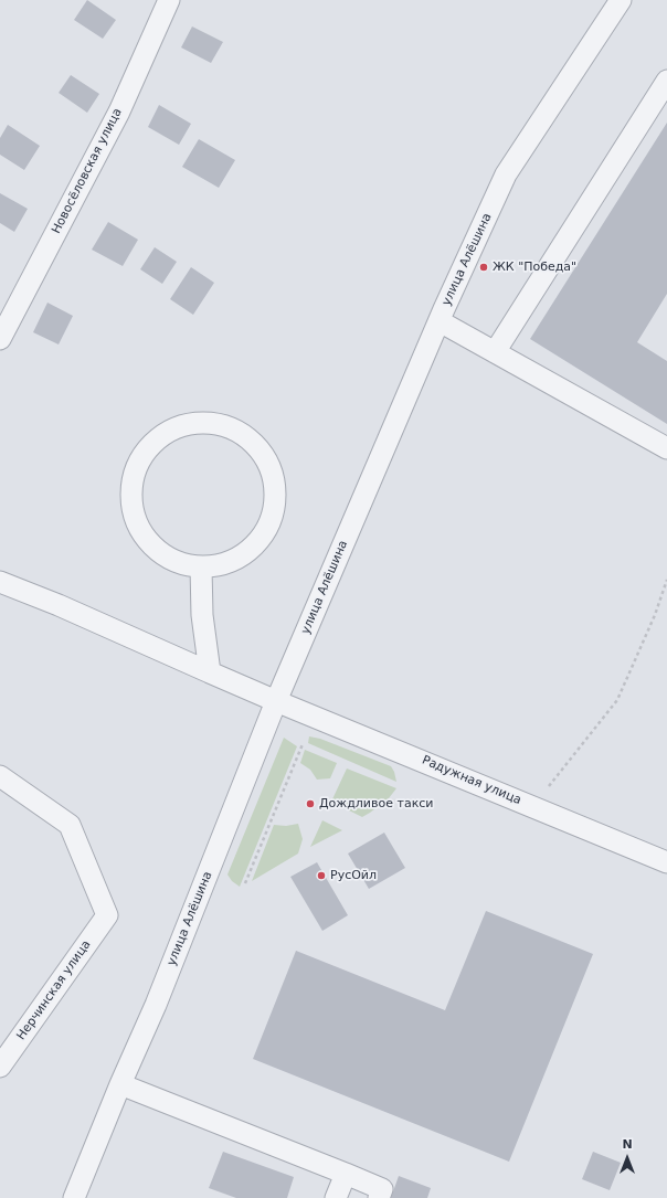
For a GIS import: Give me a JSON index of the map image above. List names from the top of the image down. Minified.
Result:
{"streets":{"street":["Новосёловская улица","улица Алёшина","Радужная улица","Нерчинская улица"]},"crossings":[["улица Алёшина","Радужная улица"]],"places":["ЖК \"Победа\"","Дождливое такси","РусОйл"],"north":"top"}
